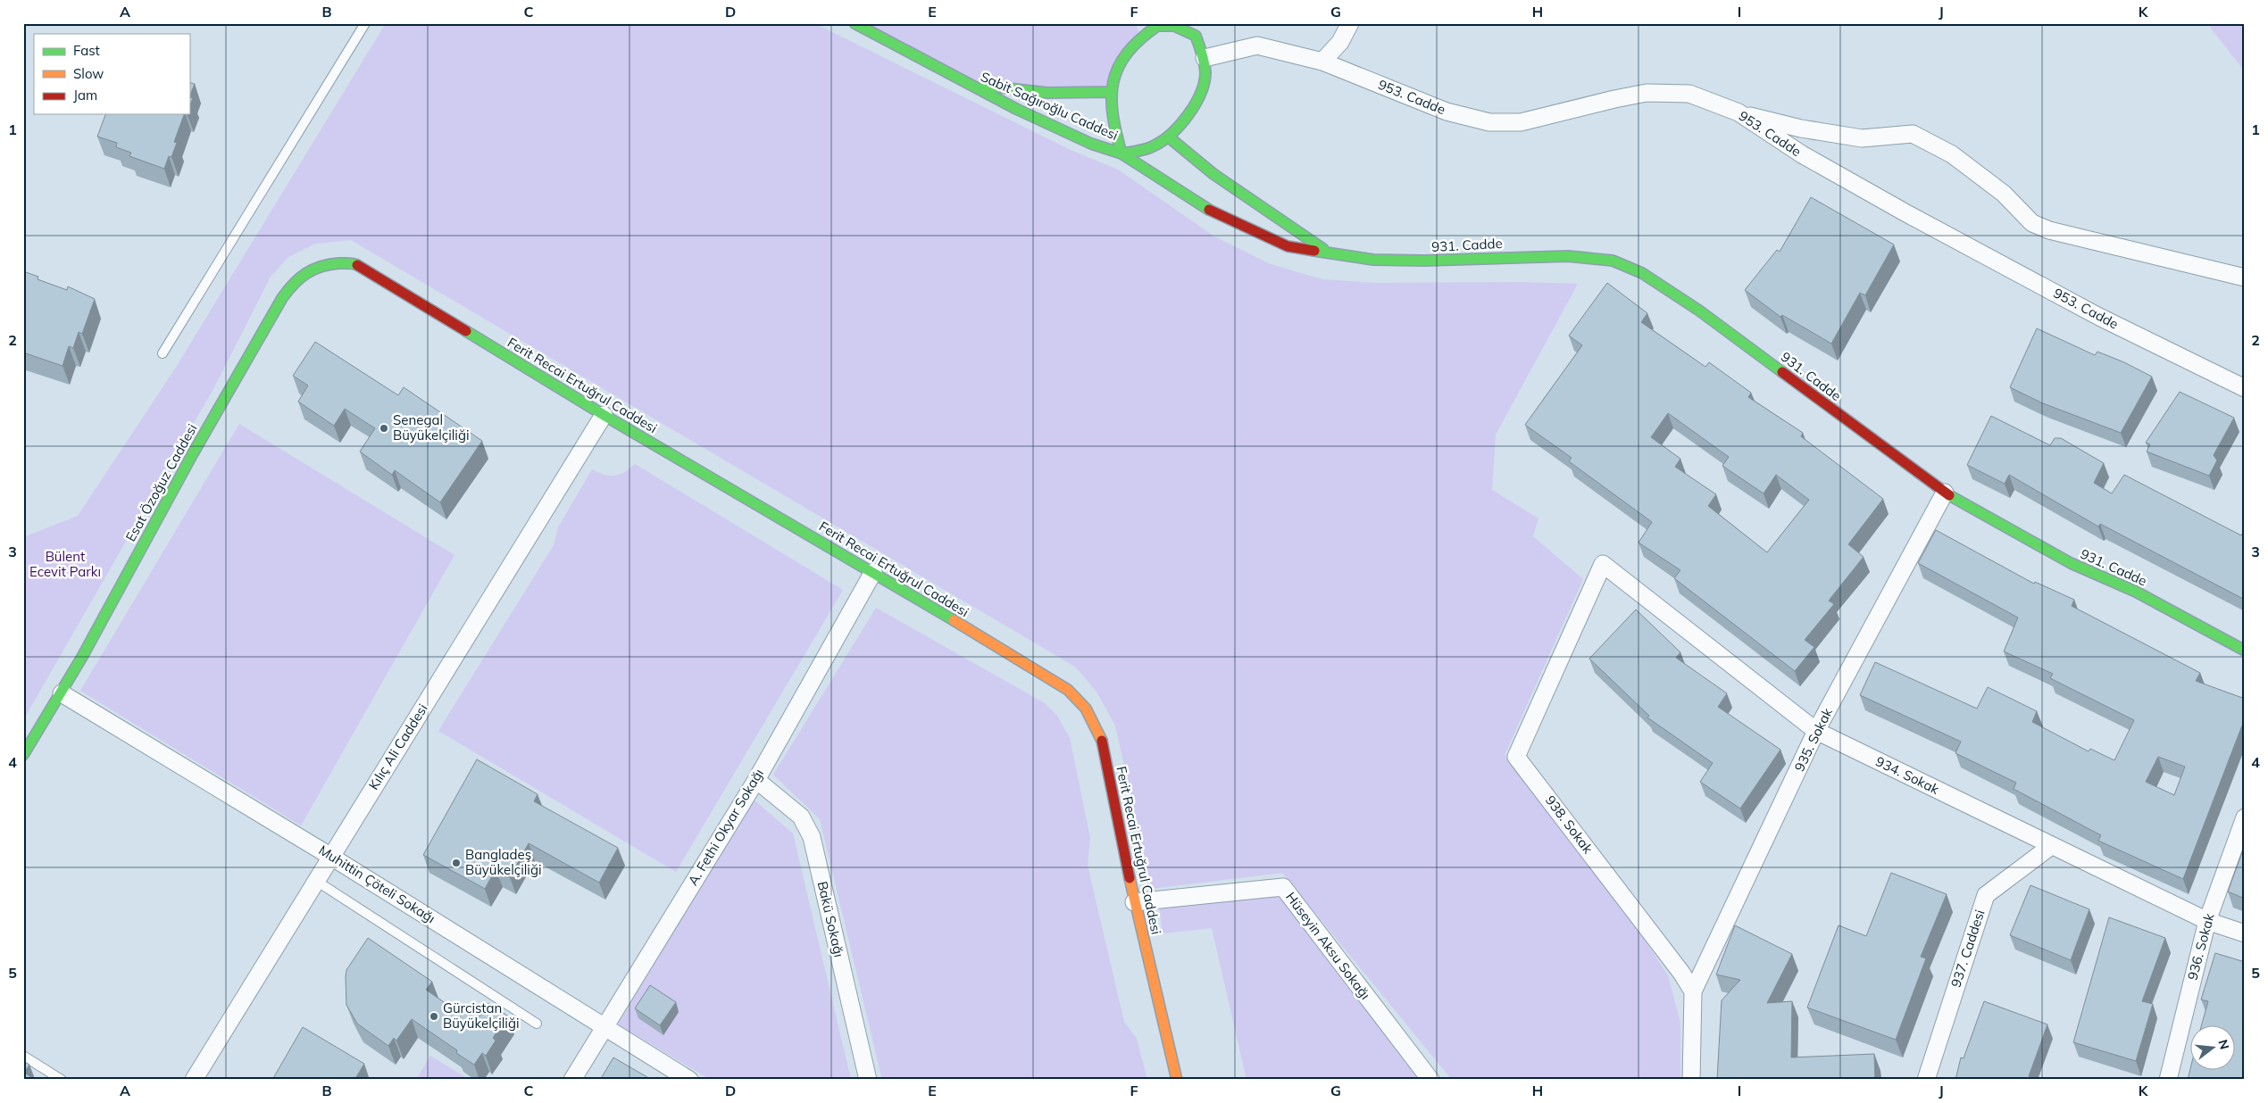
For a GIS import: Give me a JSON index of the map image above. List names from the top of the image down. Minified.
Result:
{"streets":{"main road":["Sabit Sağıroğlu Caddesi","931. Cadde","Ferit Recai Ertuğrul Caddesi","Esat Özoğuz Caddesi"],"street":["953. Cadde","935. Sokak","Kılıç Ali Caddesi","934. Sokak","938. Sokak","A. Fethi Okyar Sokağı","Muhittin Çöteli Sokağı","Bakü Sokağı","Hüseyin Aksu Sokağı","936. Sokak","937. Caddesi"]},"crossings":[["953. Cadde","Sabit Sağıroğlu Caddesi"],["953. Cadde","931. Cadde"],["Sabit Sağıroğlu Caddesi","931. Cadde"],["931. Cadde","935. Sokak"],["Ferit Recai Ertuğrul Caddesi","Esat Özoğuz Caddesi"],["Ferit Recai Ertuğrul Caddesi","Kılıç Ali Caddesi"],["Ferit Recai Ertuğrul Caddesi","A. Fethi Okyar Sokağı"],["Ferit Recai Ertuğrul Caddesi","Hüseyin Aksu Sokağı"],["Esat Özoğuz Caddesi","Muhittin Çöteli Sokağı"],["935. Sokak","934. Sokak"],["935. Sokak","938. Sokak"],["Kılıç Ali Caddesi","Muhittin Çöteli Sokağı"],["934. Sokak","938. Sokak"],["934. Sokak","936. Sokak"],["934. Sokak","937. Caddesi"],["A. Fethi Okyar Sokağı","Muhittin Çöteli Sokağı"],["A. Fethi Okyar Sokağı","Bakü Sokağı"]],"parks":["Bülent Ecevit Parkı"],"places":["Senegal Büyükelçiliği","Bangladeş Büyükelçiliği","Gürcistan Büyükelçiliği"],"legend":["Fast","Slow","Jam"],"north":"right","grid":{"columns":["A","B","C","D","E","F","G","H","I","J","K"],"rows":["1","2","3","4","5"]}}
